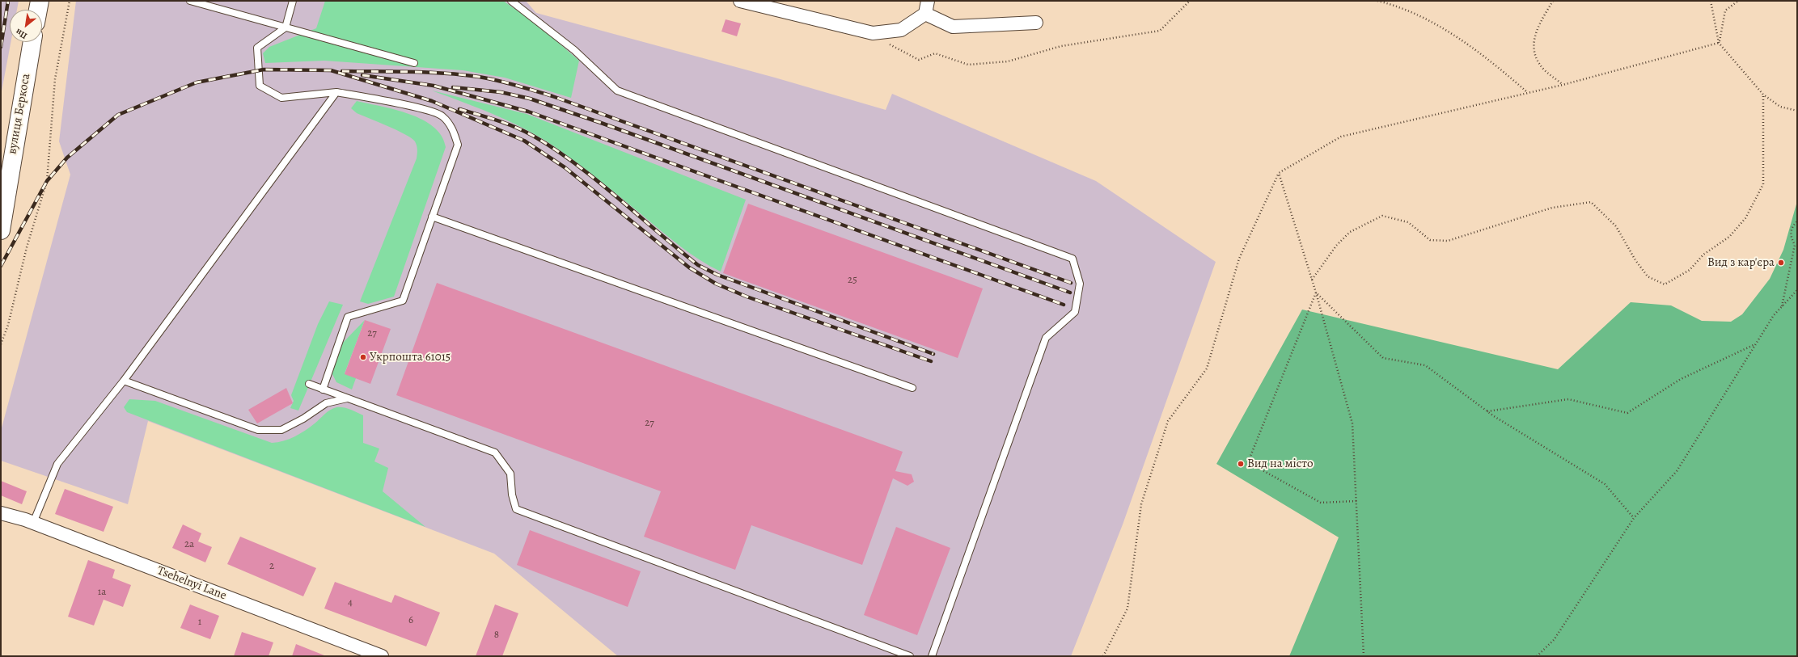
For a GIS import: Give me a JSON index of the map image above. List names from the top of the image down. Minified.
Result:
{"streets":{"street":["вулиця Беркоса","Tsehelnyi Lane"]},"places":["Вид з кар'єра","Укрпошта 61015","Вид на місто"],"house_numbers":["25","27","27","2а","2","1а","4","6","1","8"],"north":"bottom left"}
